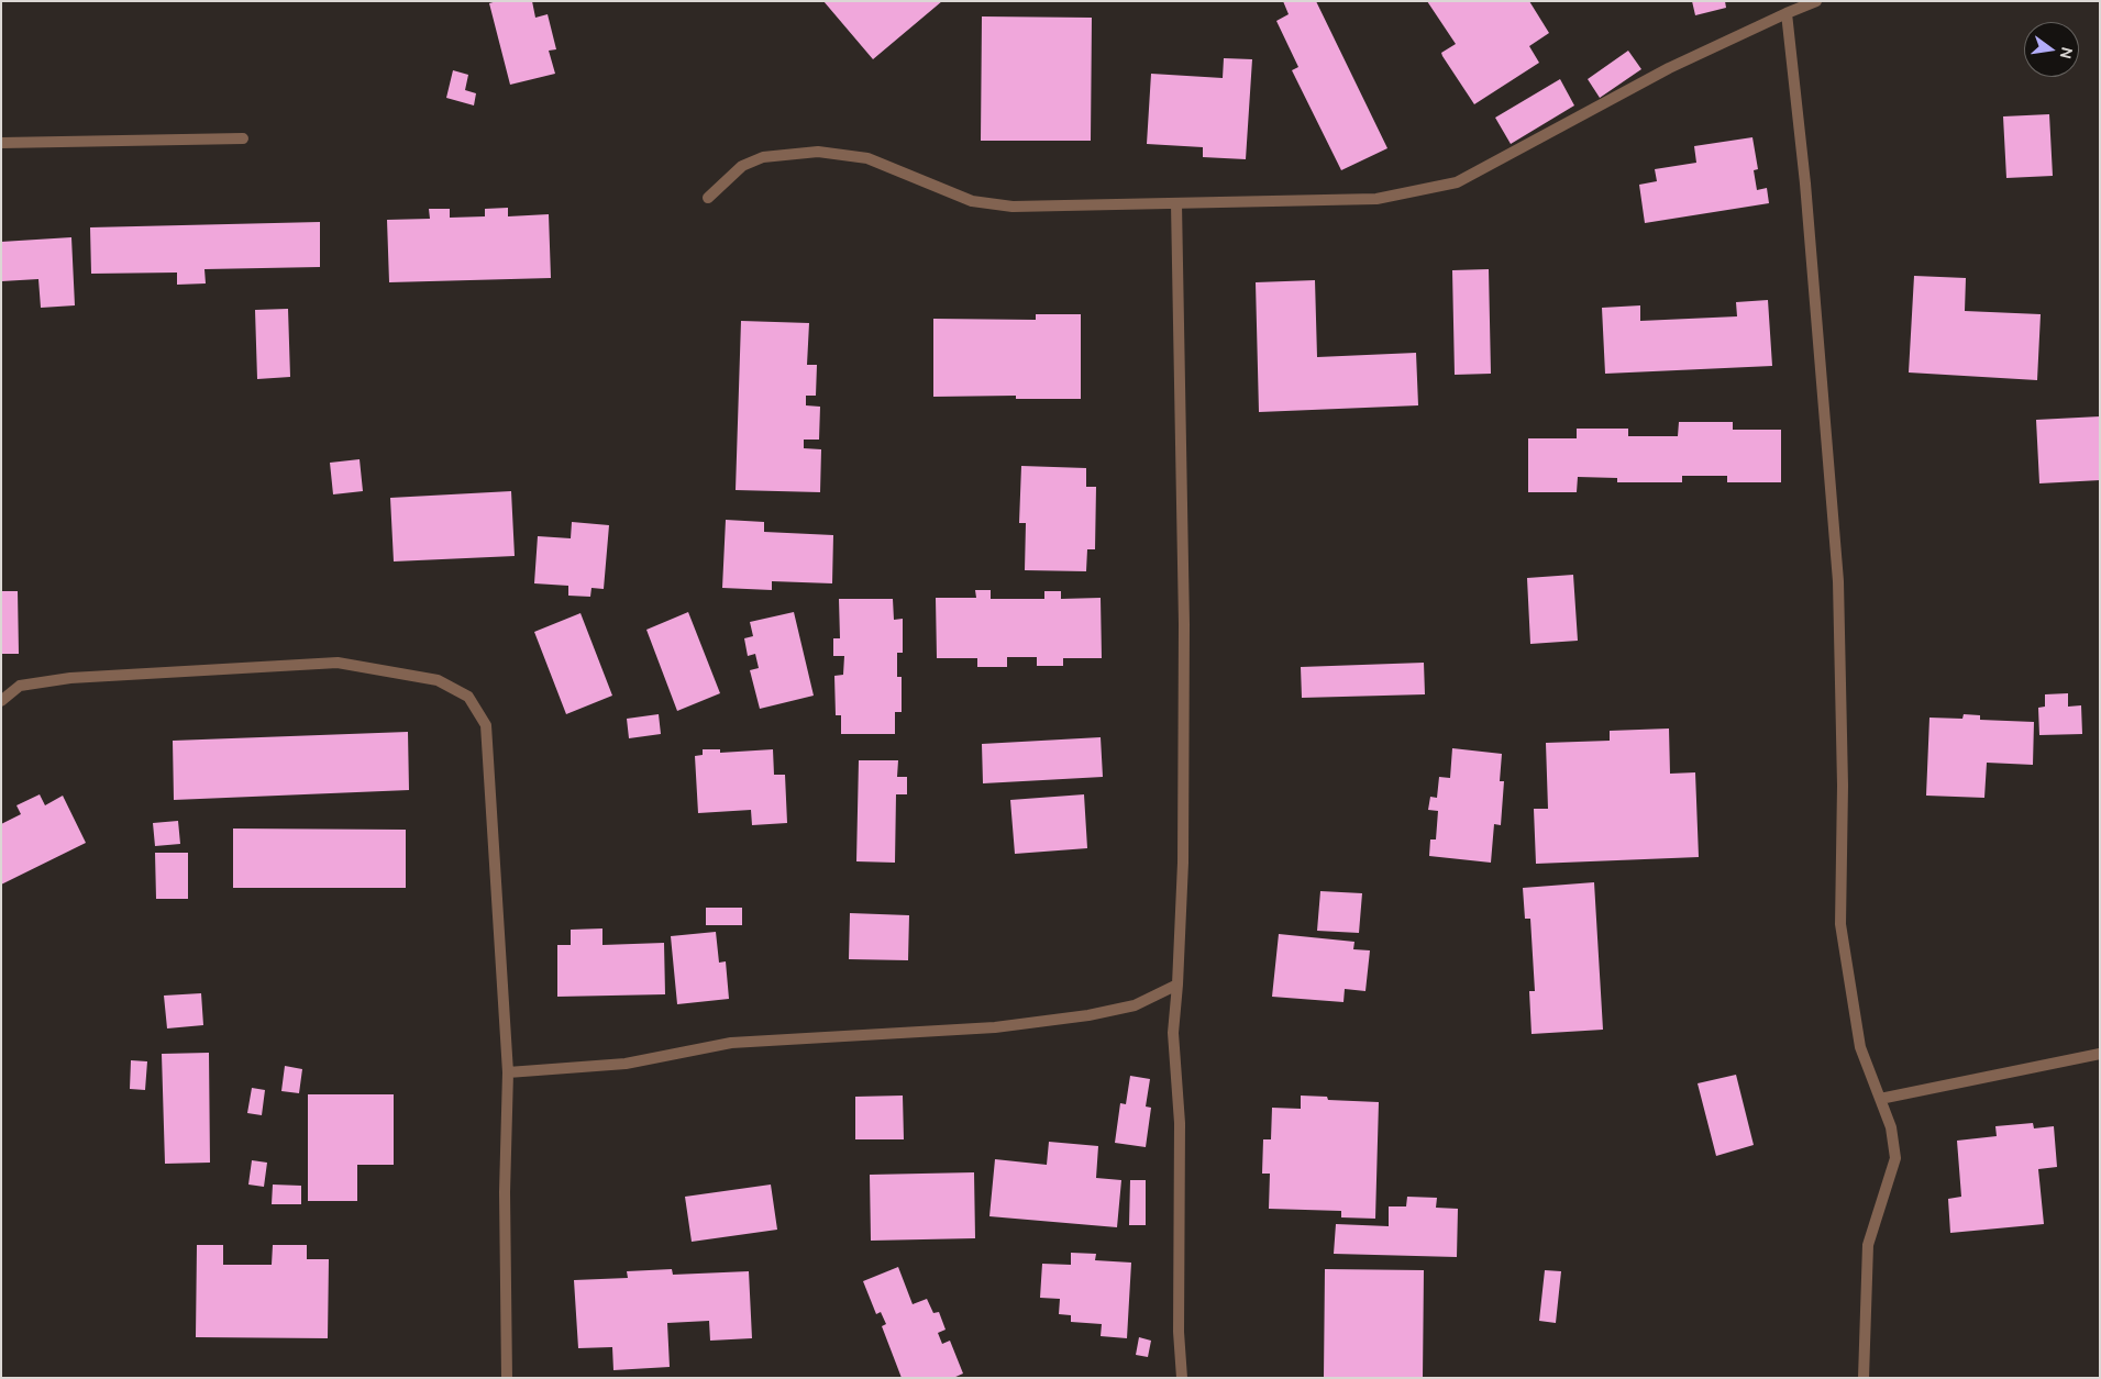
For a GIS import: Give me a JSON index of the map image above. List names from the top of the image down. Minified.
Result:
{"north":"right"}
